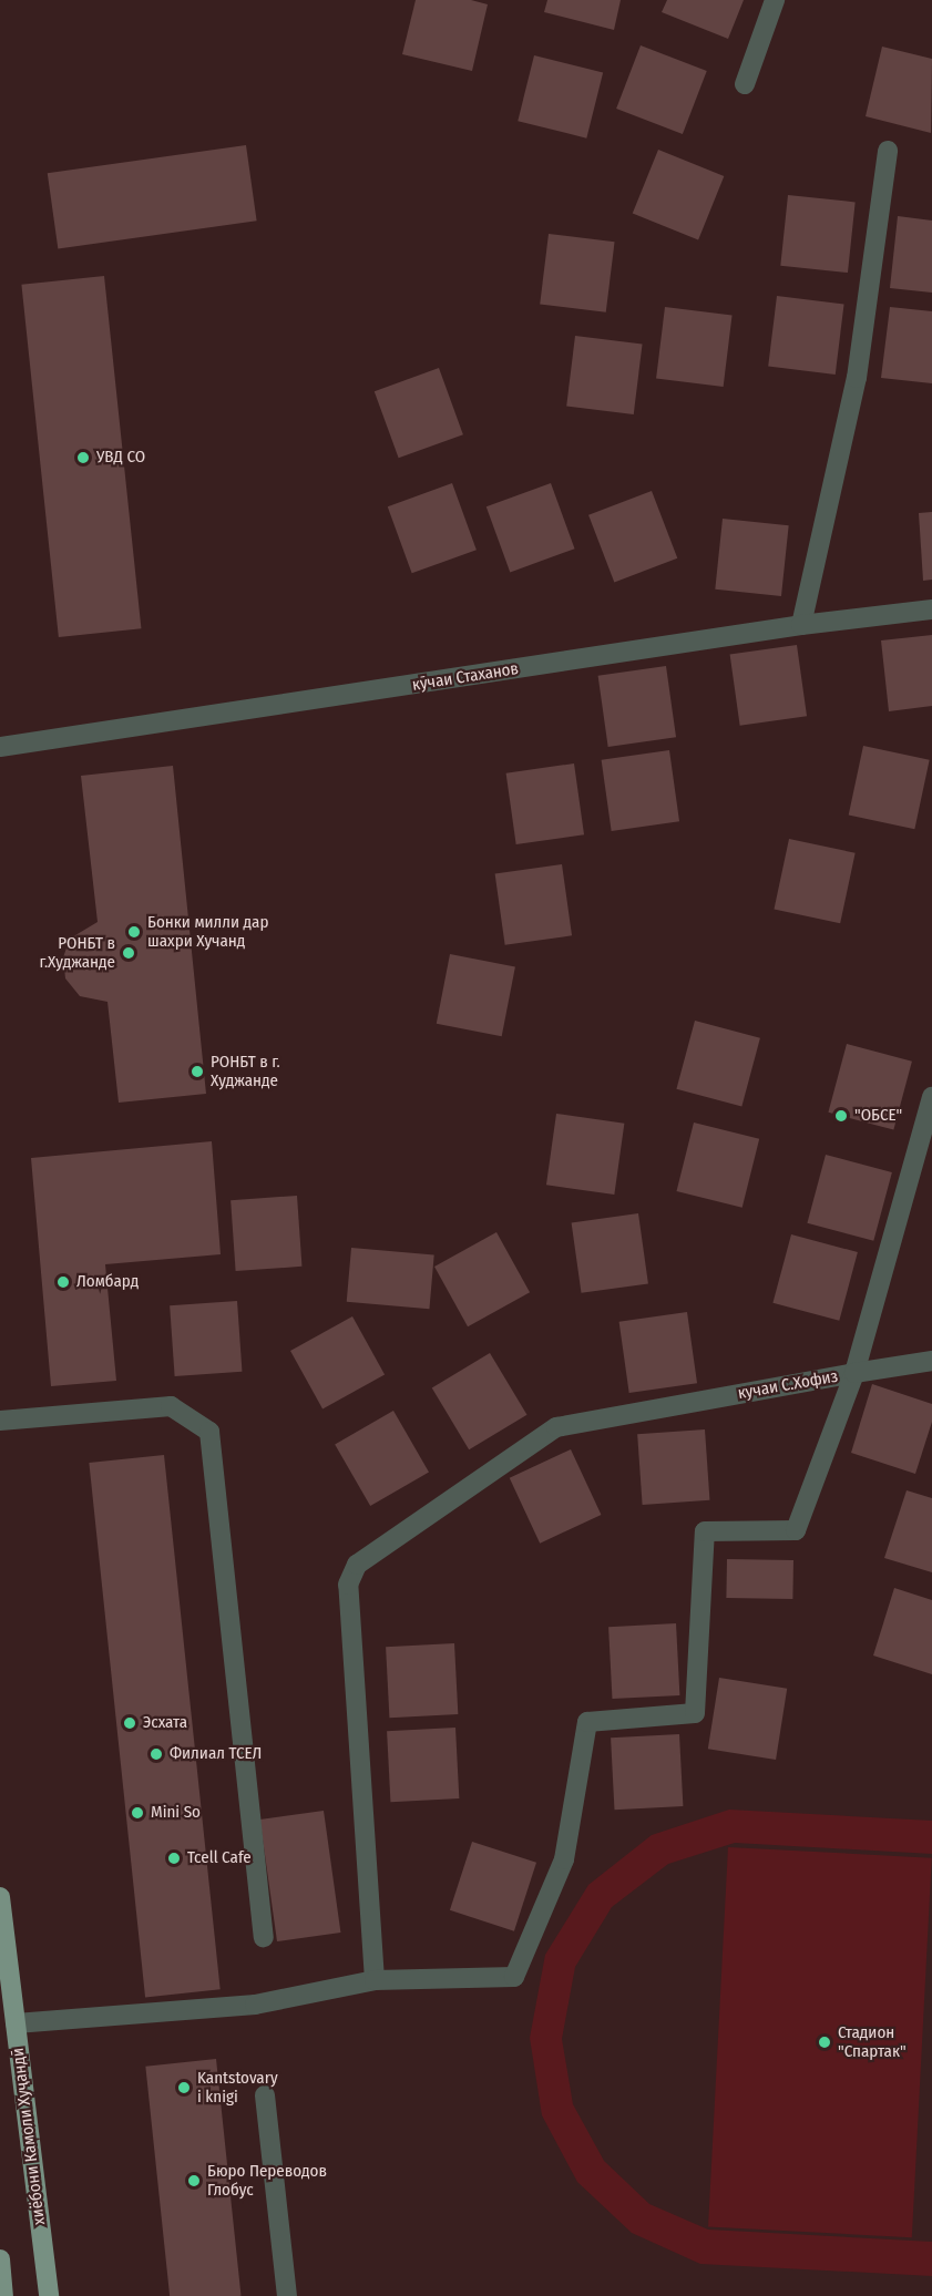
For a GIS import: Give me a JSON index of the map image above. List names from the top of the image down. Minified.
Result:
{"streets":{"main road":["хиёбони Камоли Хуҷандӣ"],"street":["кӯчаи Стаханов","кучаи С.Хофиз"]},"places":["УВД СО","Бонки милли дар шахри Хучанд","РОНБТ в г.Худжанде","РОНБТ в г. Худжанде","\"ОБСЕ\"","Ломбард","Эсхата","Филиал ТСЕЛ","Mini So","Tcell Cafe","Стадион \"Спартак\"","Kantstovary i knigi","Бюро Переводов Глобус"]}
